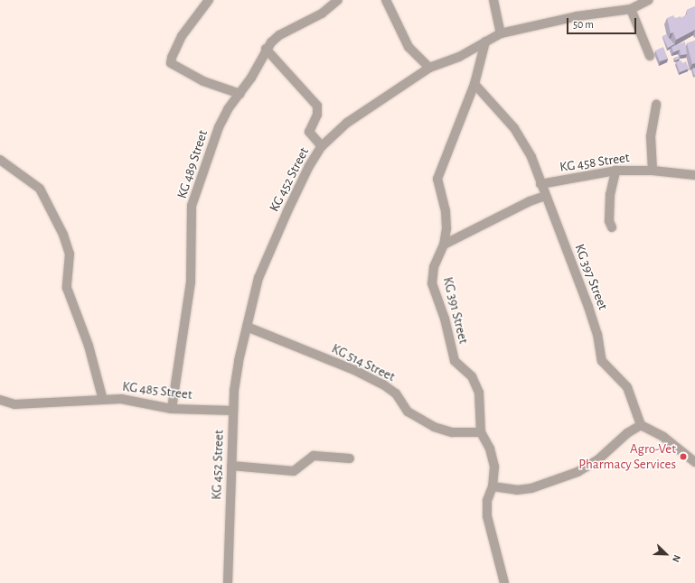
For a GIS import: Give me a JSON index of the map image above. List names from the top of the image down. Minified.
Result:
{"streets":{"street":["KG 458 Street","KG 489 Street","KG 452 Street","KG 397 Street","KG 391 Street","KG 514 Street","KG 485 Street"]},"crossings":[["KG 458 Street","KG 397 Street"],["KG 489 Street","KG 485 Street"],["KG 452 Street","KG 391 Street"],["KG 452 Street","KG 514 Street"],["KG 452 Street","KG 485 Street"],["KG 397 Street","KG 391 Street"],["KG 391 Street","KG 514 Street"]],"places":["Agro-Vet Pharmacy Services"],"scale_bar":"50 m","north":"bottom right"}
